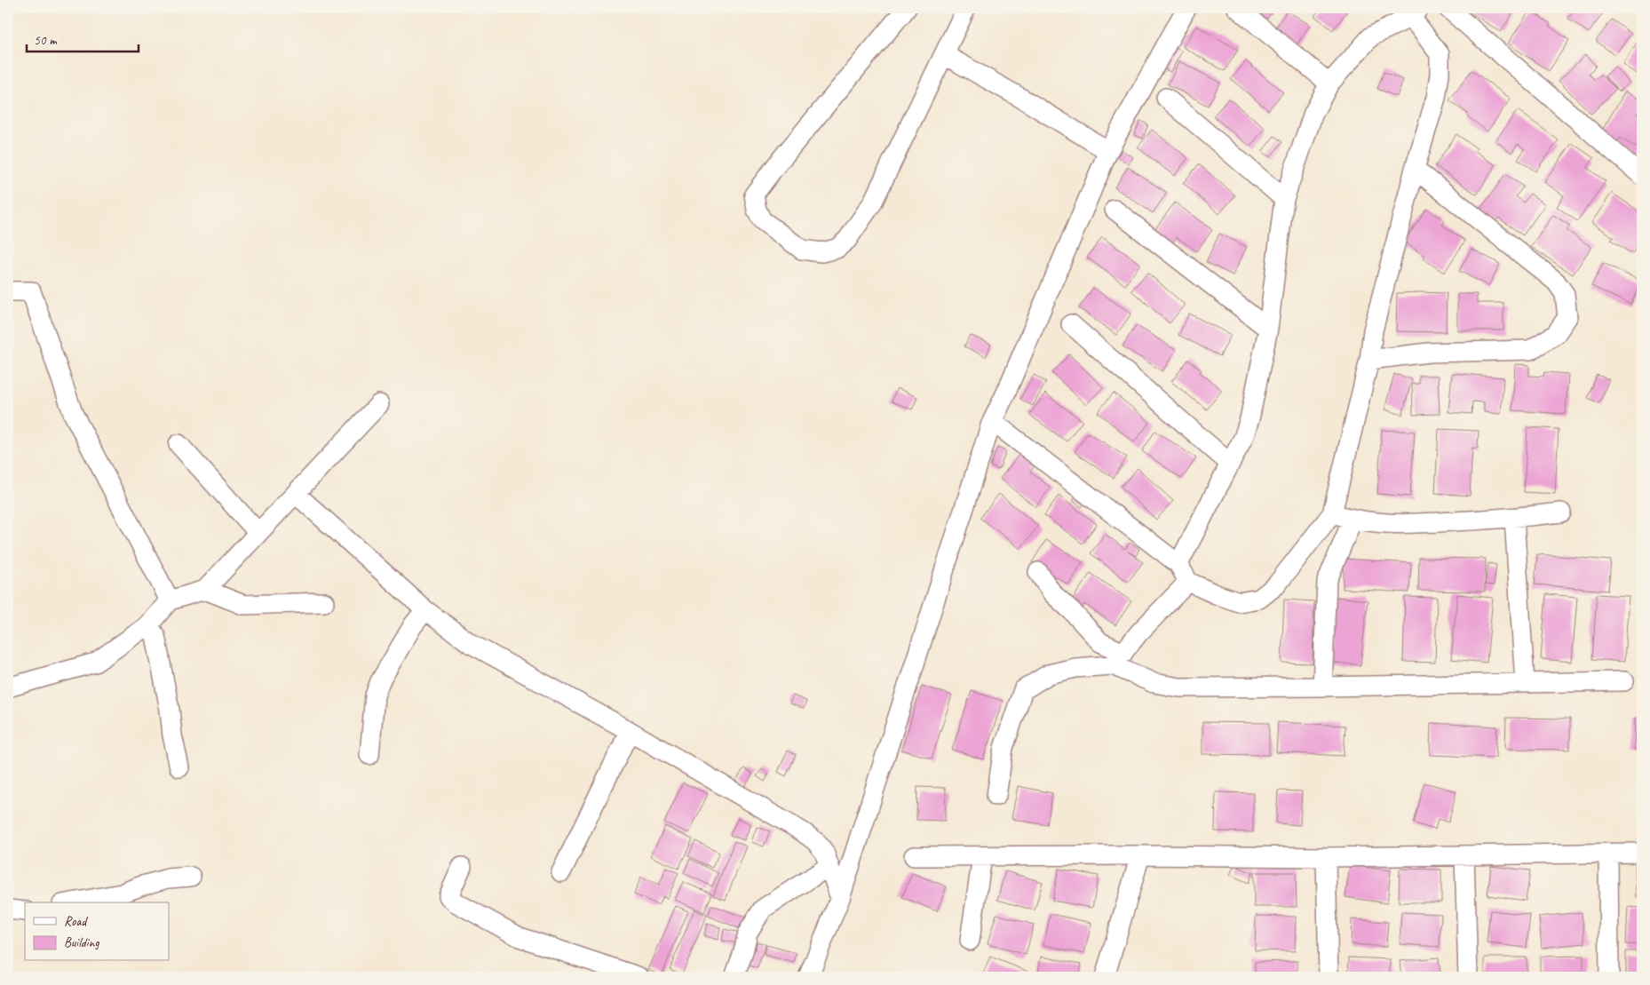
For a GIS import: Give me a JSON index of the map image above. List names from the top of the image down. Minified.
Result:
{"legend":["Road","Building"],"scale_bar":"50 m"}
